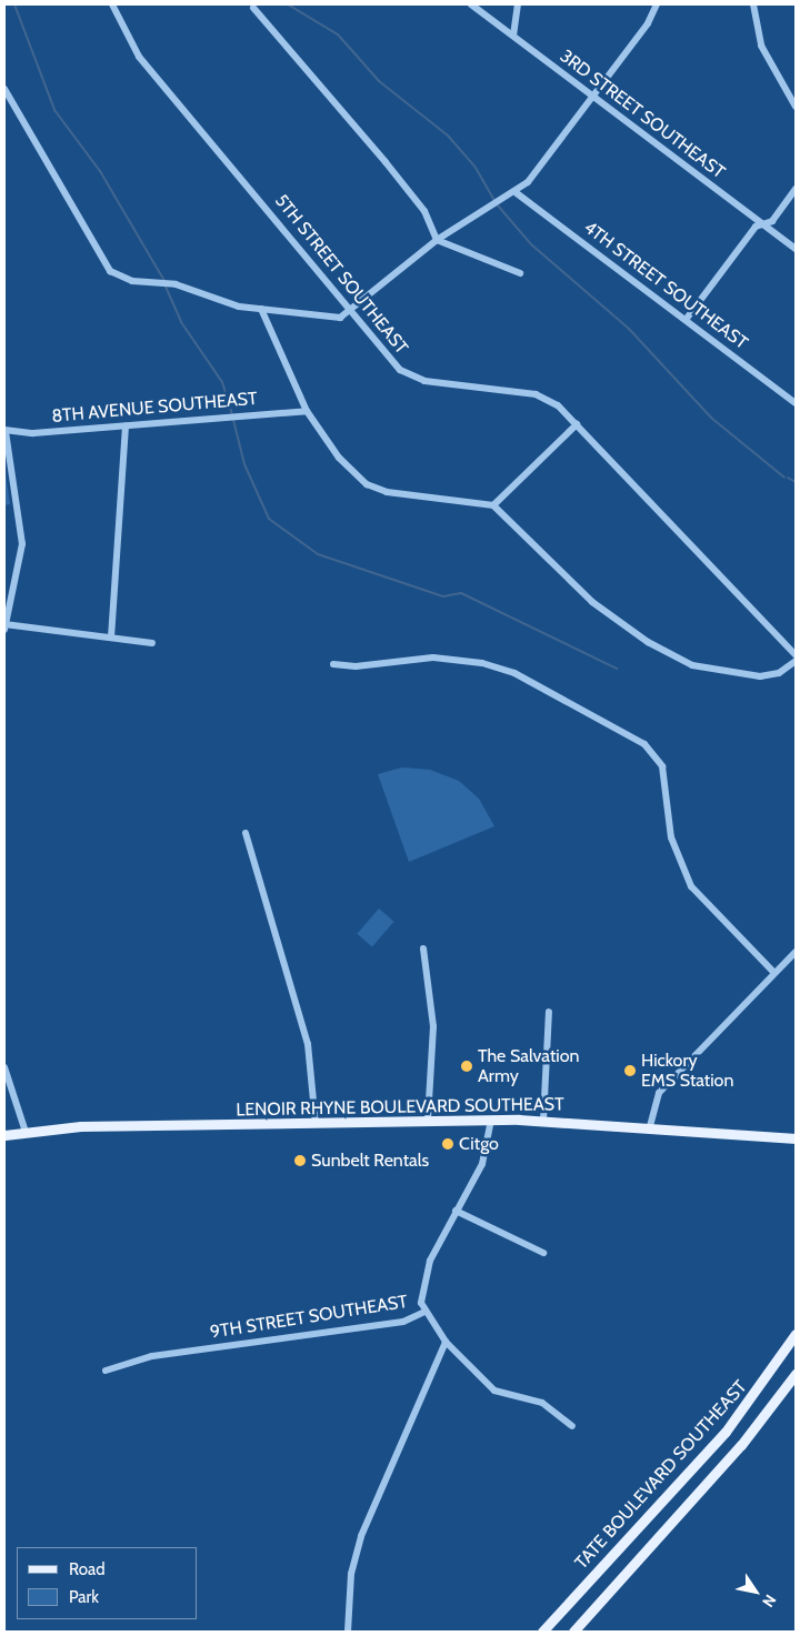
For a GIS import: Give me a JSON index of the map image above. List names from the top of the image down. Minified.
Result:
{"streets":{"main road":["LENOIR RHYNE BOULEVARD SOUTHEAST","TATE BOULEVARD SOUTHEAST"],"street":["3RD STREET SOUTHEAST","5TH STREET SOUTHEAST","4TH STREET SOUTHEAST","8TH AVENUE SOUTHEAST","9TH STREET SOUTHEAST"]},"places":["The Salvation Army","Hickory EMS Station","Citgo","Sunbelt Rentals"],"legend":["Road","Park"],"north":"bottom right"}
